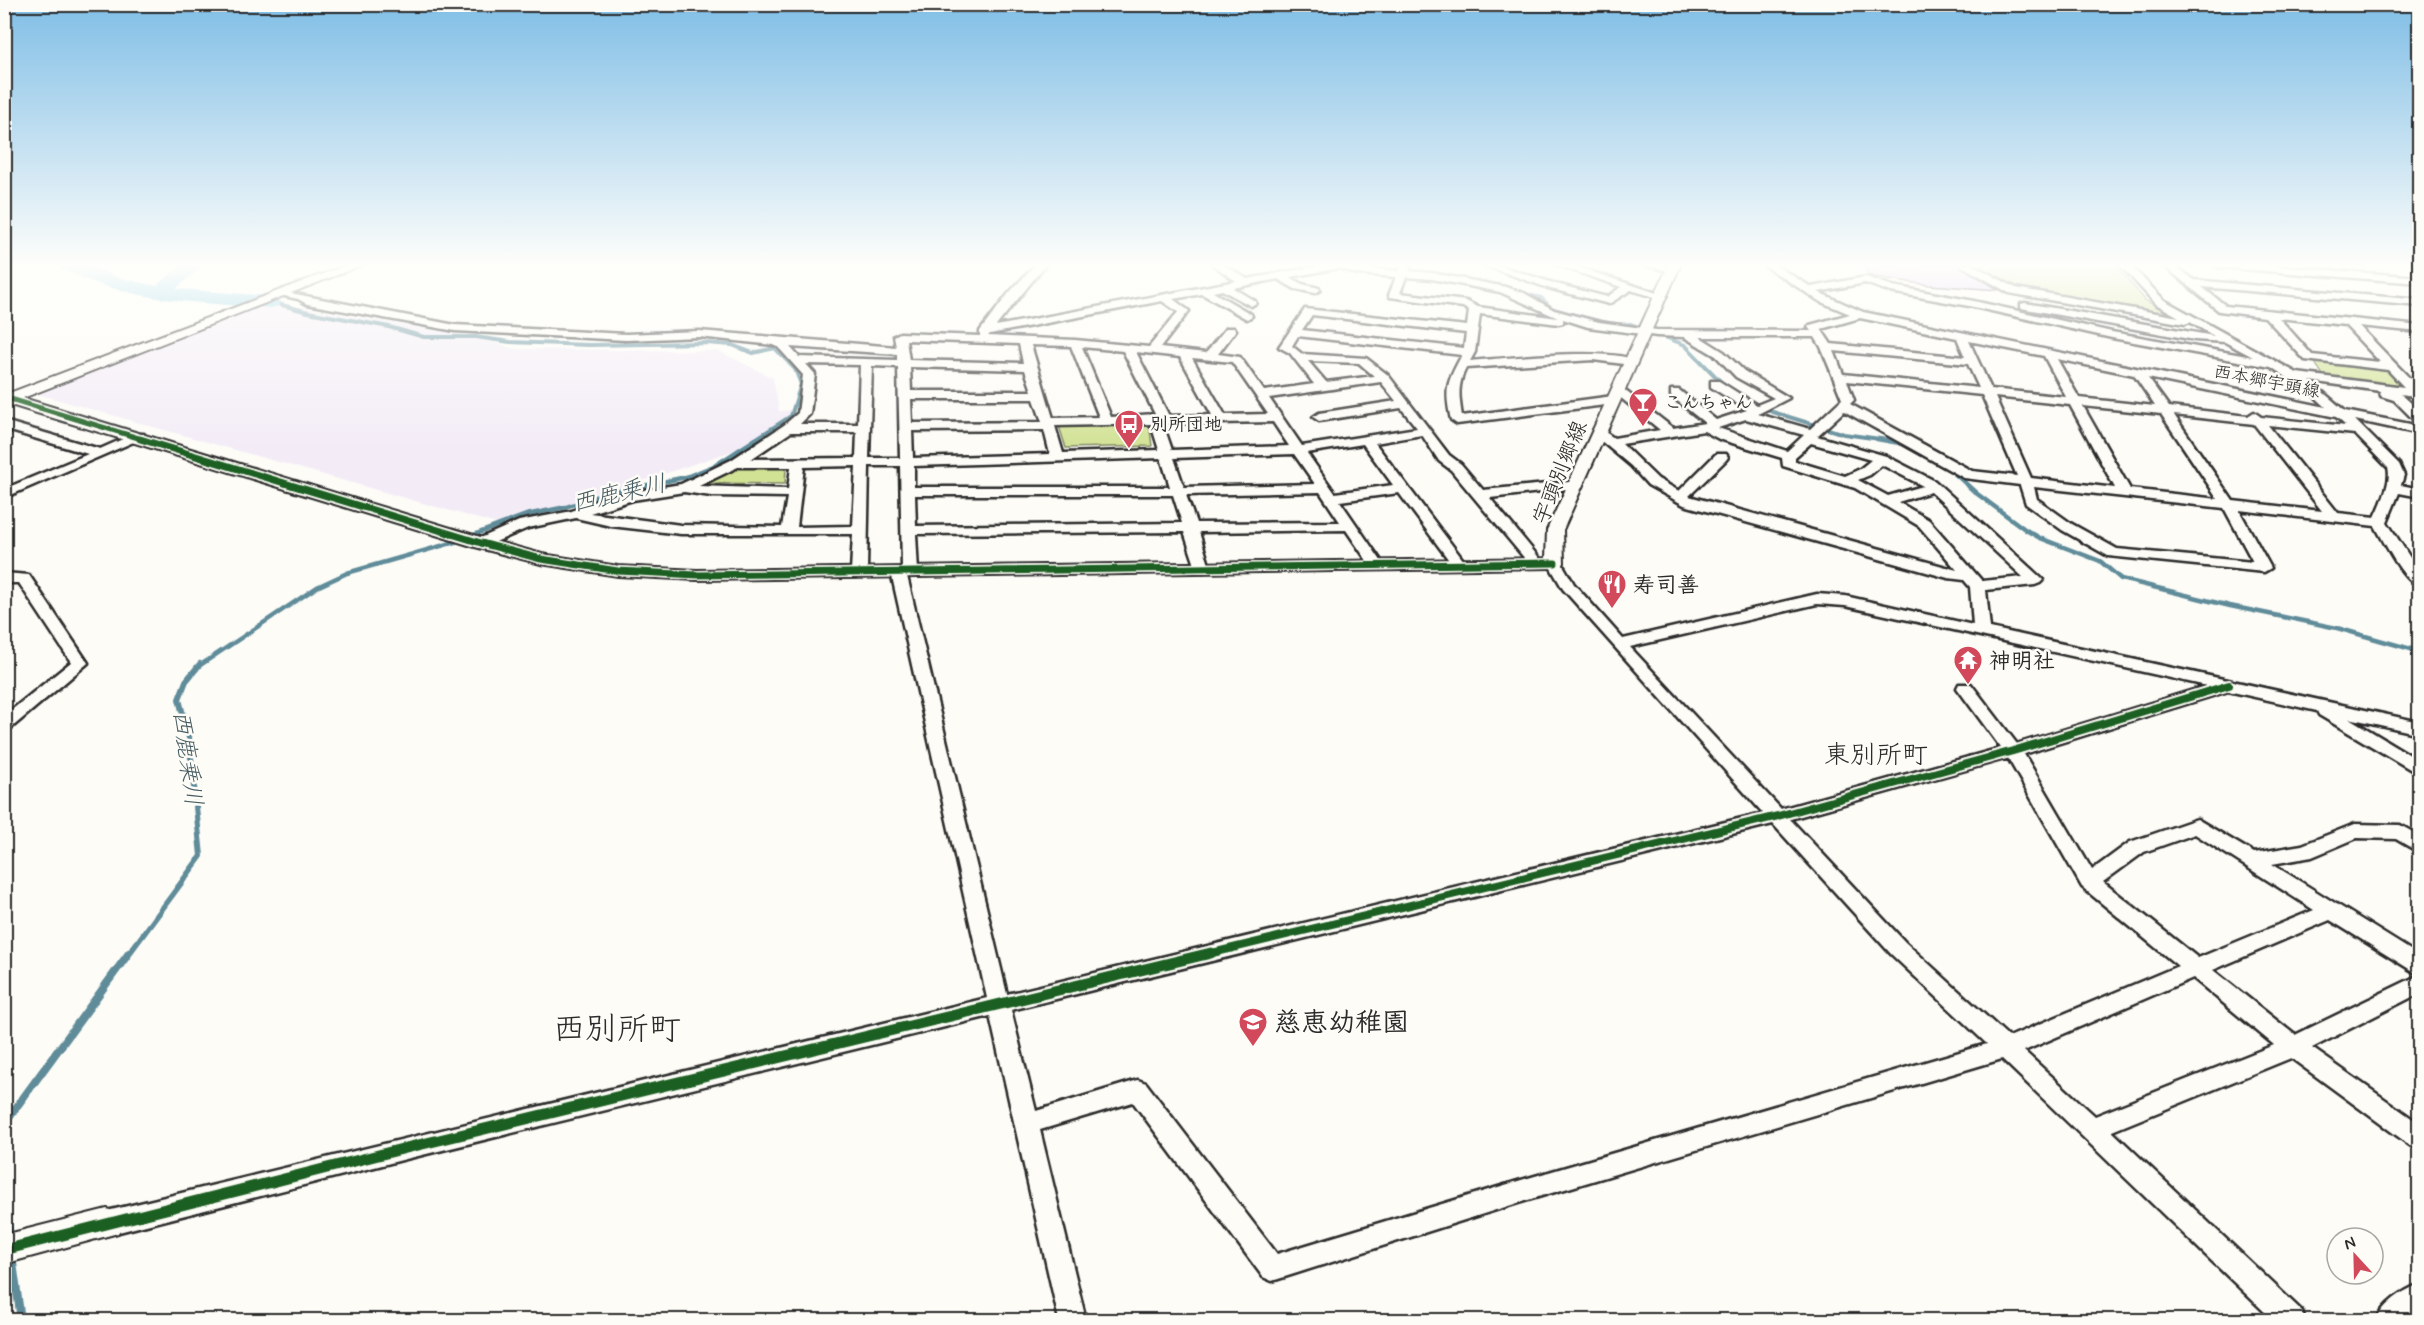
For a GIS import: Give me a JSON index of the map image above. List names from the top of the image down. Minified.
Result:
{"streets":{"street":["西本郷宇頭線","宇頭別郷線"]},"districts":["東別所町","西別所町"],"water":["西鹿乗川"],"places":{"bar":["こんちゃん"],"bus stop":["別所団地"],"restaurant":["寿司善"],"temple":["神明社"],"school or university":["慈恵幼稚園"]},"north":"top"}
